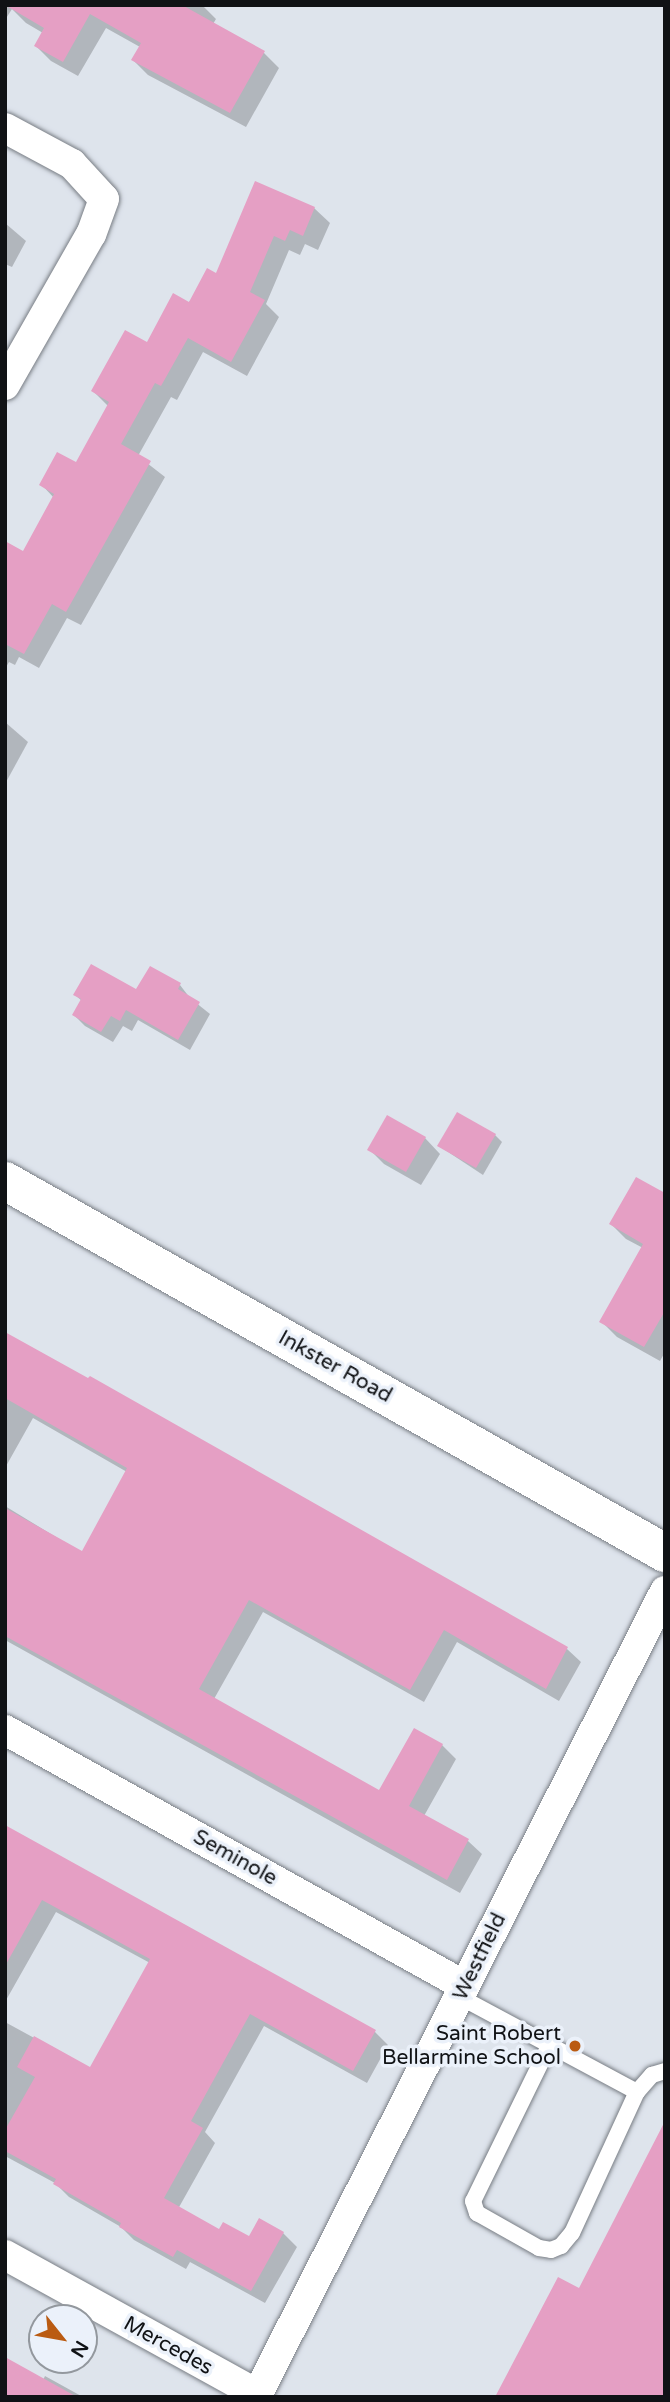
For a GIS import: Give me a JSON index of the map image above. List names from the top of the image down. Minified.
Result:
{"streets":{"main road":["Inkster Road"],"street":["Seminole","Westfield","Mercedes"]},"crossings":[["Seminole","Westfield"],["Westfield","Mercedes"]],"places":["Saint Robert Bellarmine School"],"north":"bottom right"}
